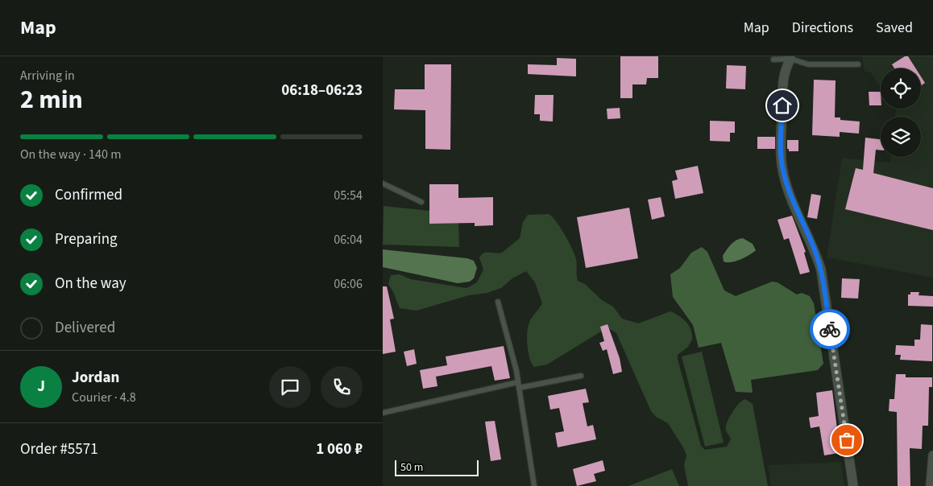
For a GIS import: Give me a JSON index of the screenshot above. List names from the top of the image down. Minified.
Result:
{"scale_bar":"50 m","page":{"header":"Map","nav":["Map","Directions","Saved"],"heading":["2 min","Arriving in","06:18–06:23"],"panel":["Jordan","Courier · 4.8","Order #5571","1 060 ₽"],"bar":"On the way · 140 m","list":[["Confirmed","05:54"],["Preparing","06:04"],["On the way","06:06"],"Delivered"],"round":"J","scale":"50 m"}}
